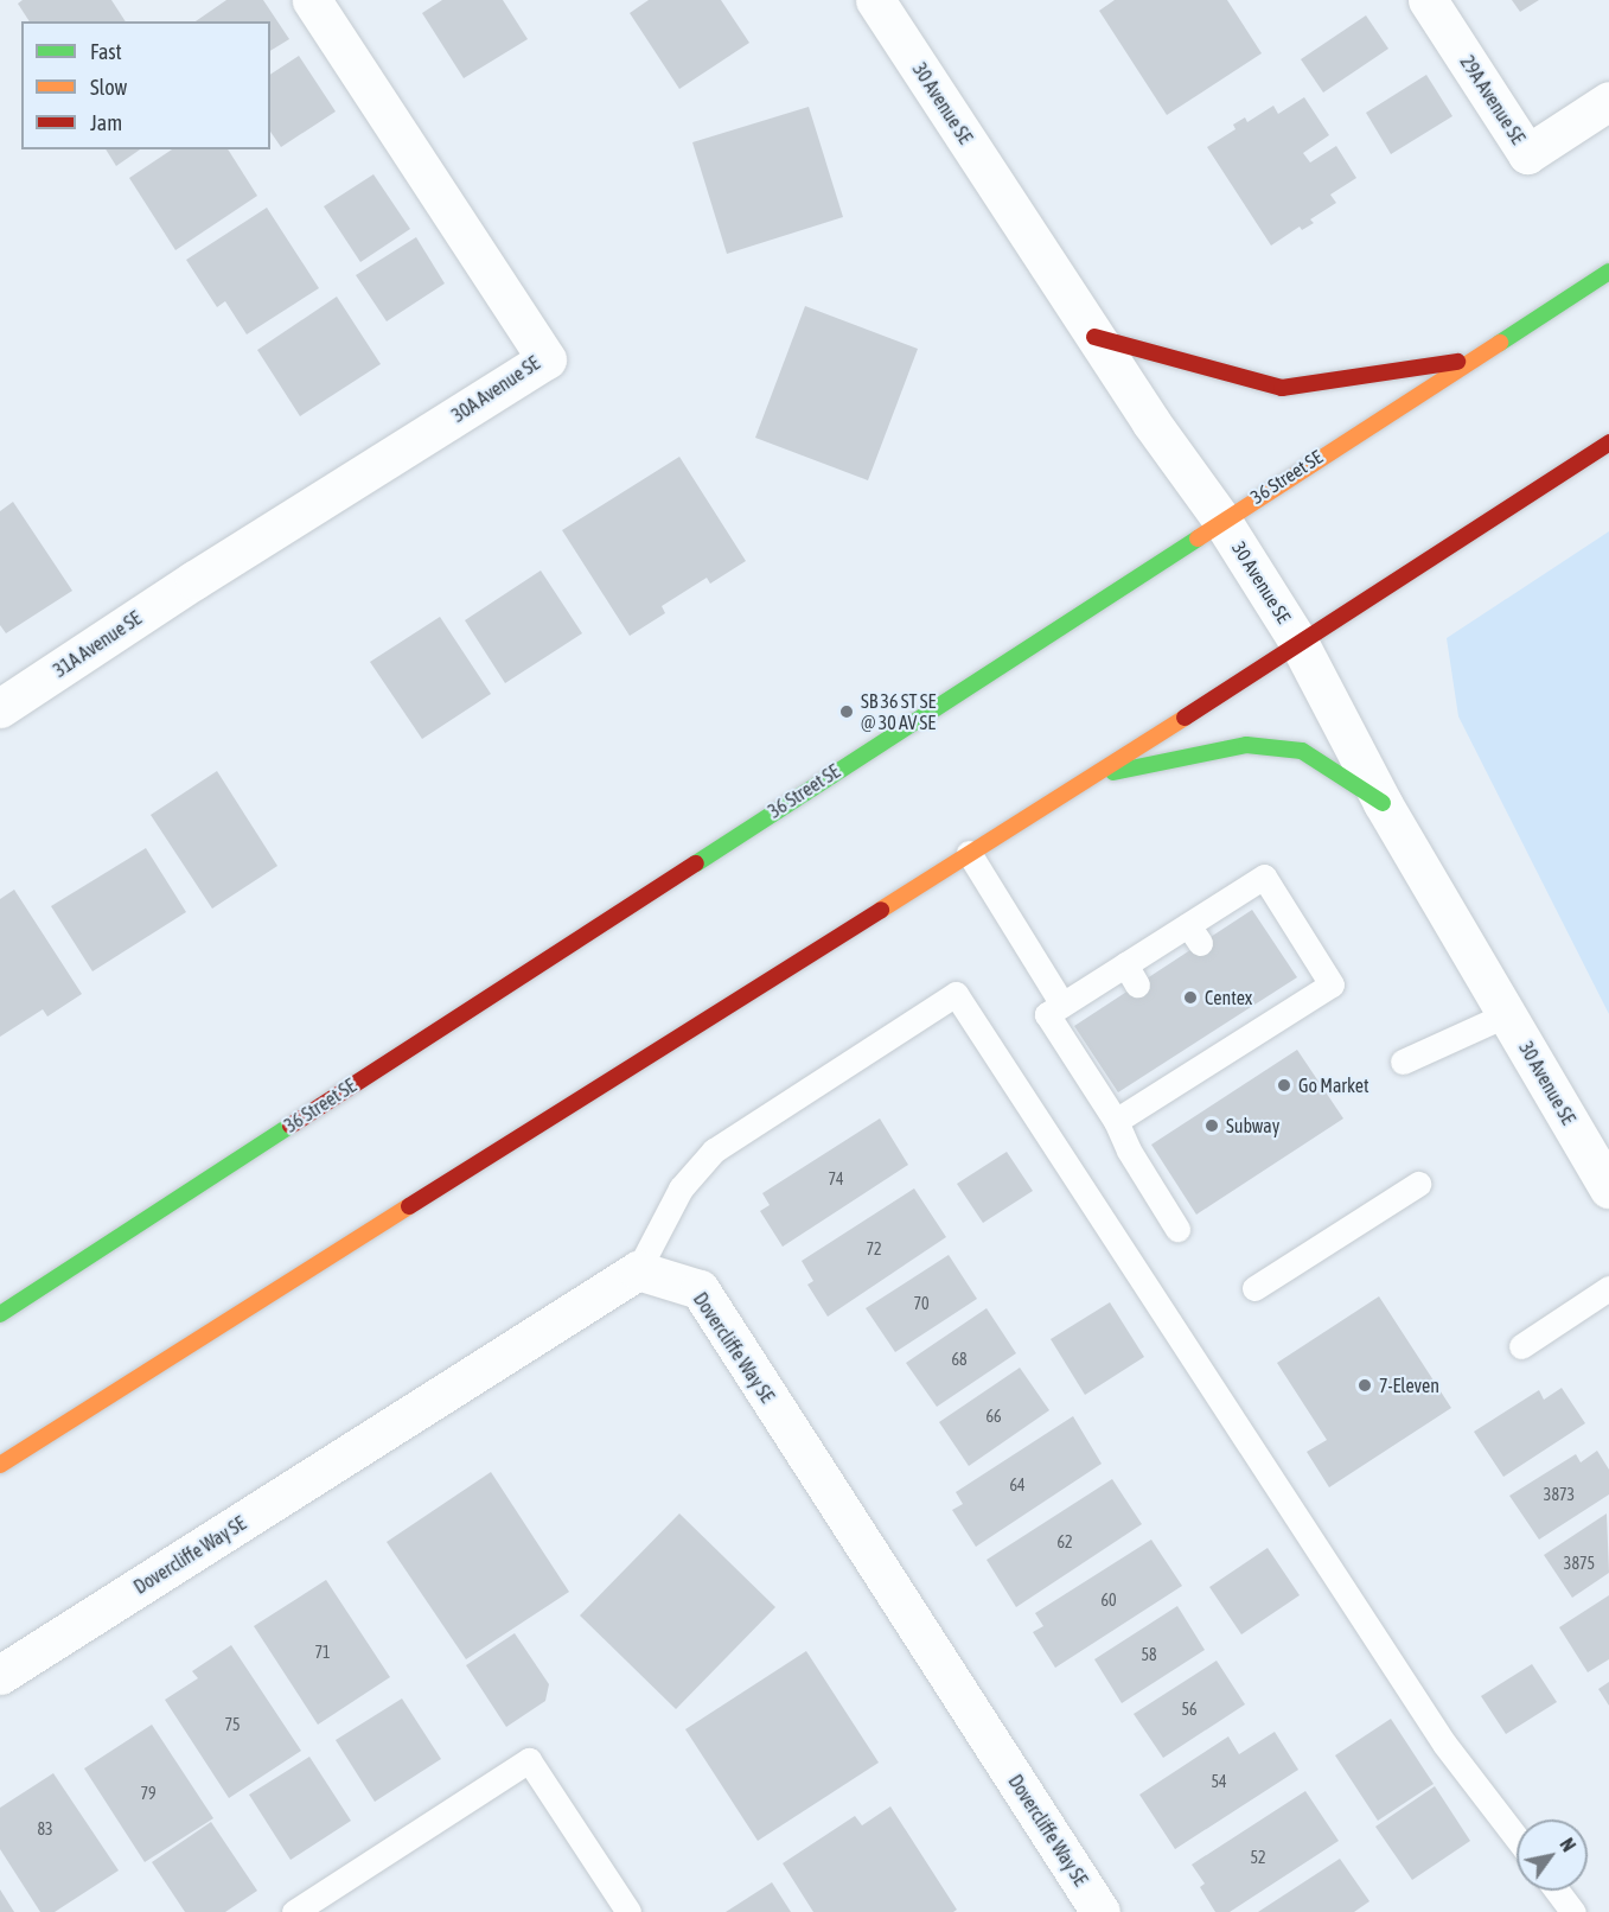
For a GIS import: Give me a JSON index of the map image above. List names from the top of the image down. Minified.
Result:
{"streets":{"main road":["36 Street SE"],"street":["29A Avenue SE","30 Avenue SE","30A Avenue SE","31A Avenue SE","Dovercliffe Way SE"]},"crossings":[["30 Avenue SE","36 Street SE"],["30A Avenue SE","31A Avenue SE"]],"places":["SB 36 ST SE @ 30 AV SE","Centex","Go Market","Subway","7-Eleven"],"house_numbers":["74","72","70","68","66","64","3873","62","3875","60","71","58","56","75","54","79","83","52"],"legend":["Fast","Slow","Jam"],"north":"top right"}
